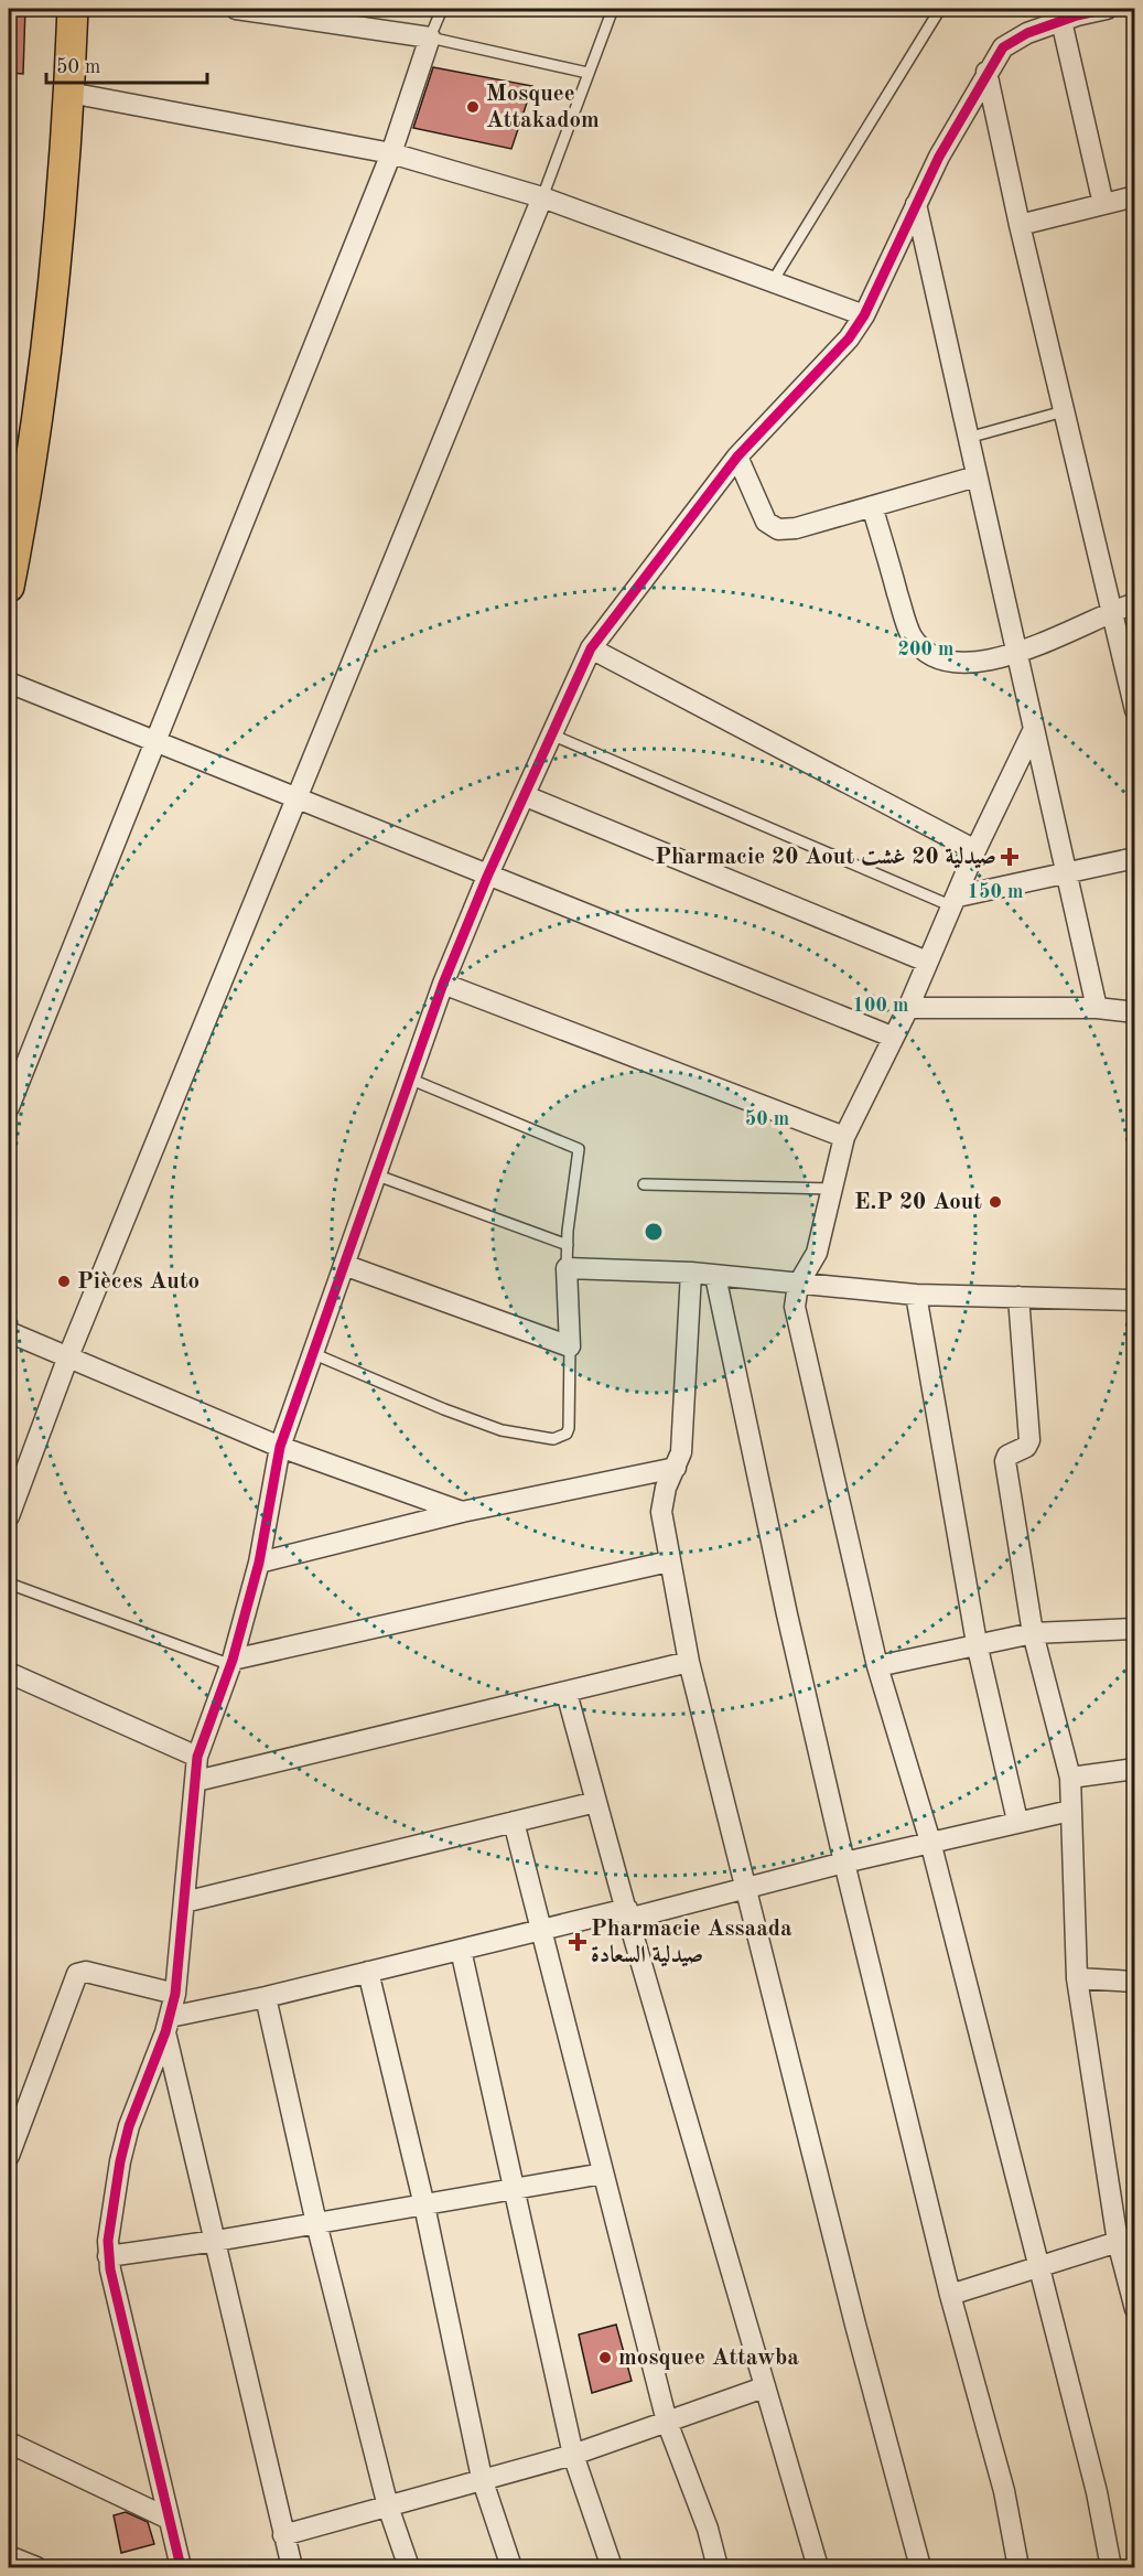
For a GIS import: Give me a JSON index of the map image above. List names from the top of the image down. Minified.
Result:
{"places":{"other":["Mosquee Attakadom","E.P 20 Aout","Pièces Auto","mosquee Attawba"],"health":["Pharmacie 20 Aout صيدلية 20 غشت","Pharmacie Assaada صيدلية السعادة"]},"scale_bar":"50 m","rings":["200 m","150 m","100 m","50 m"]}
